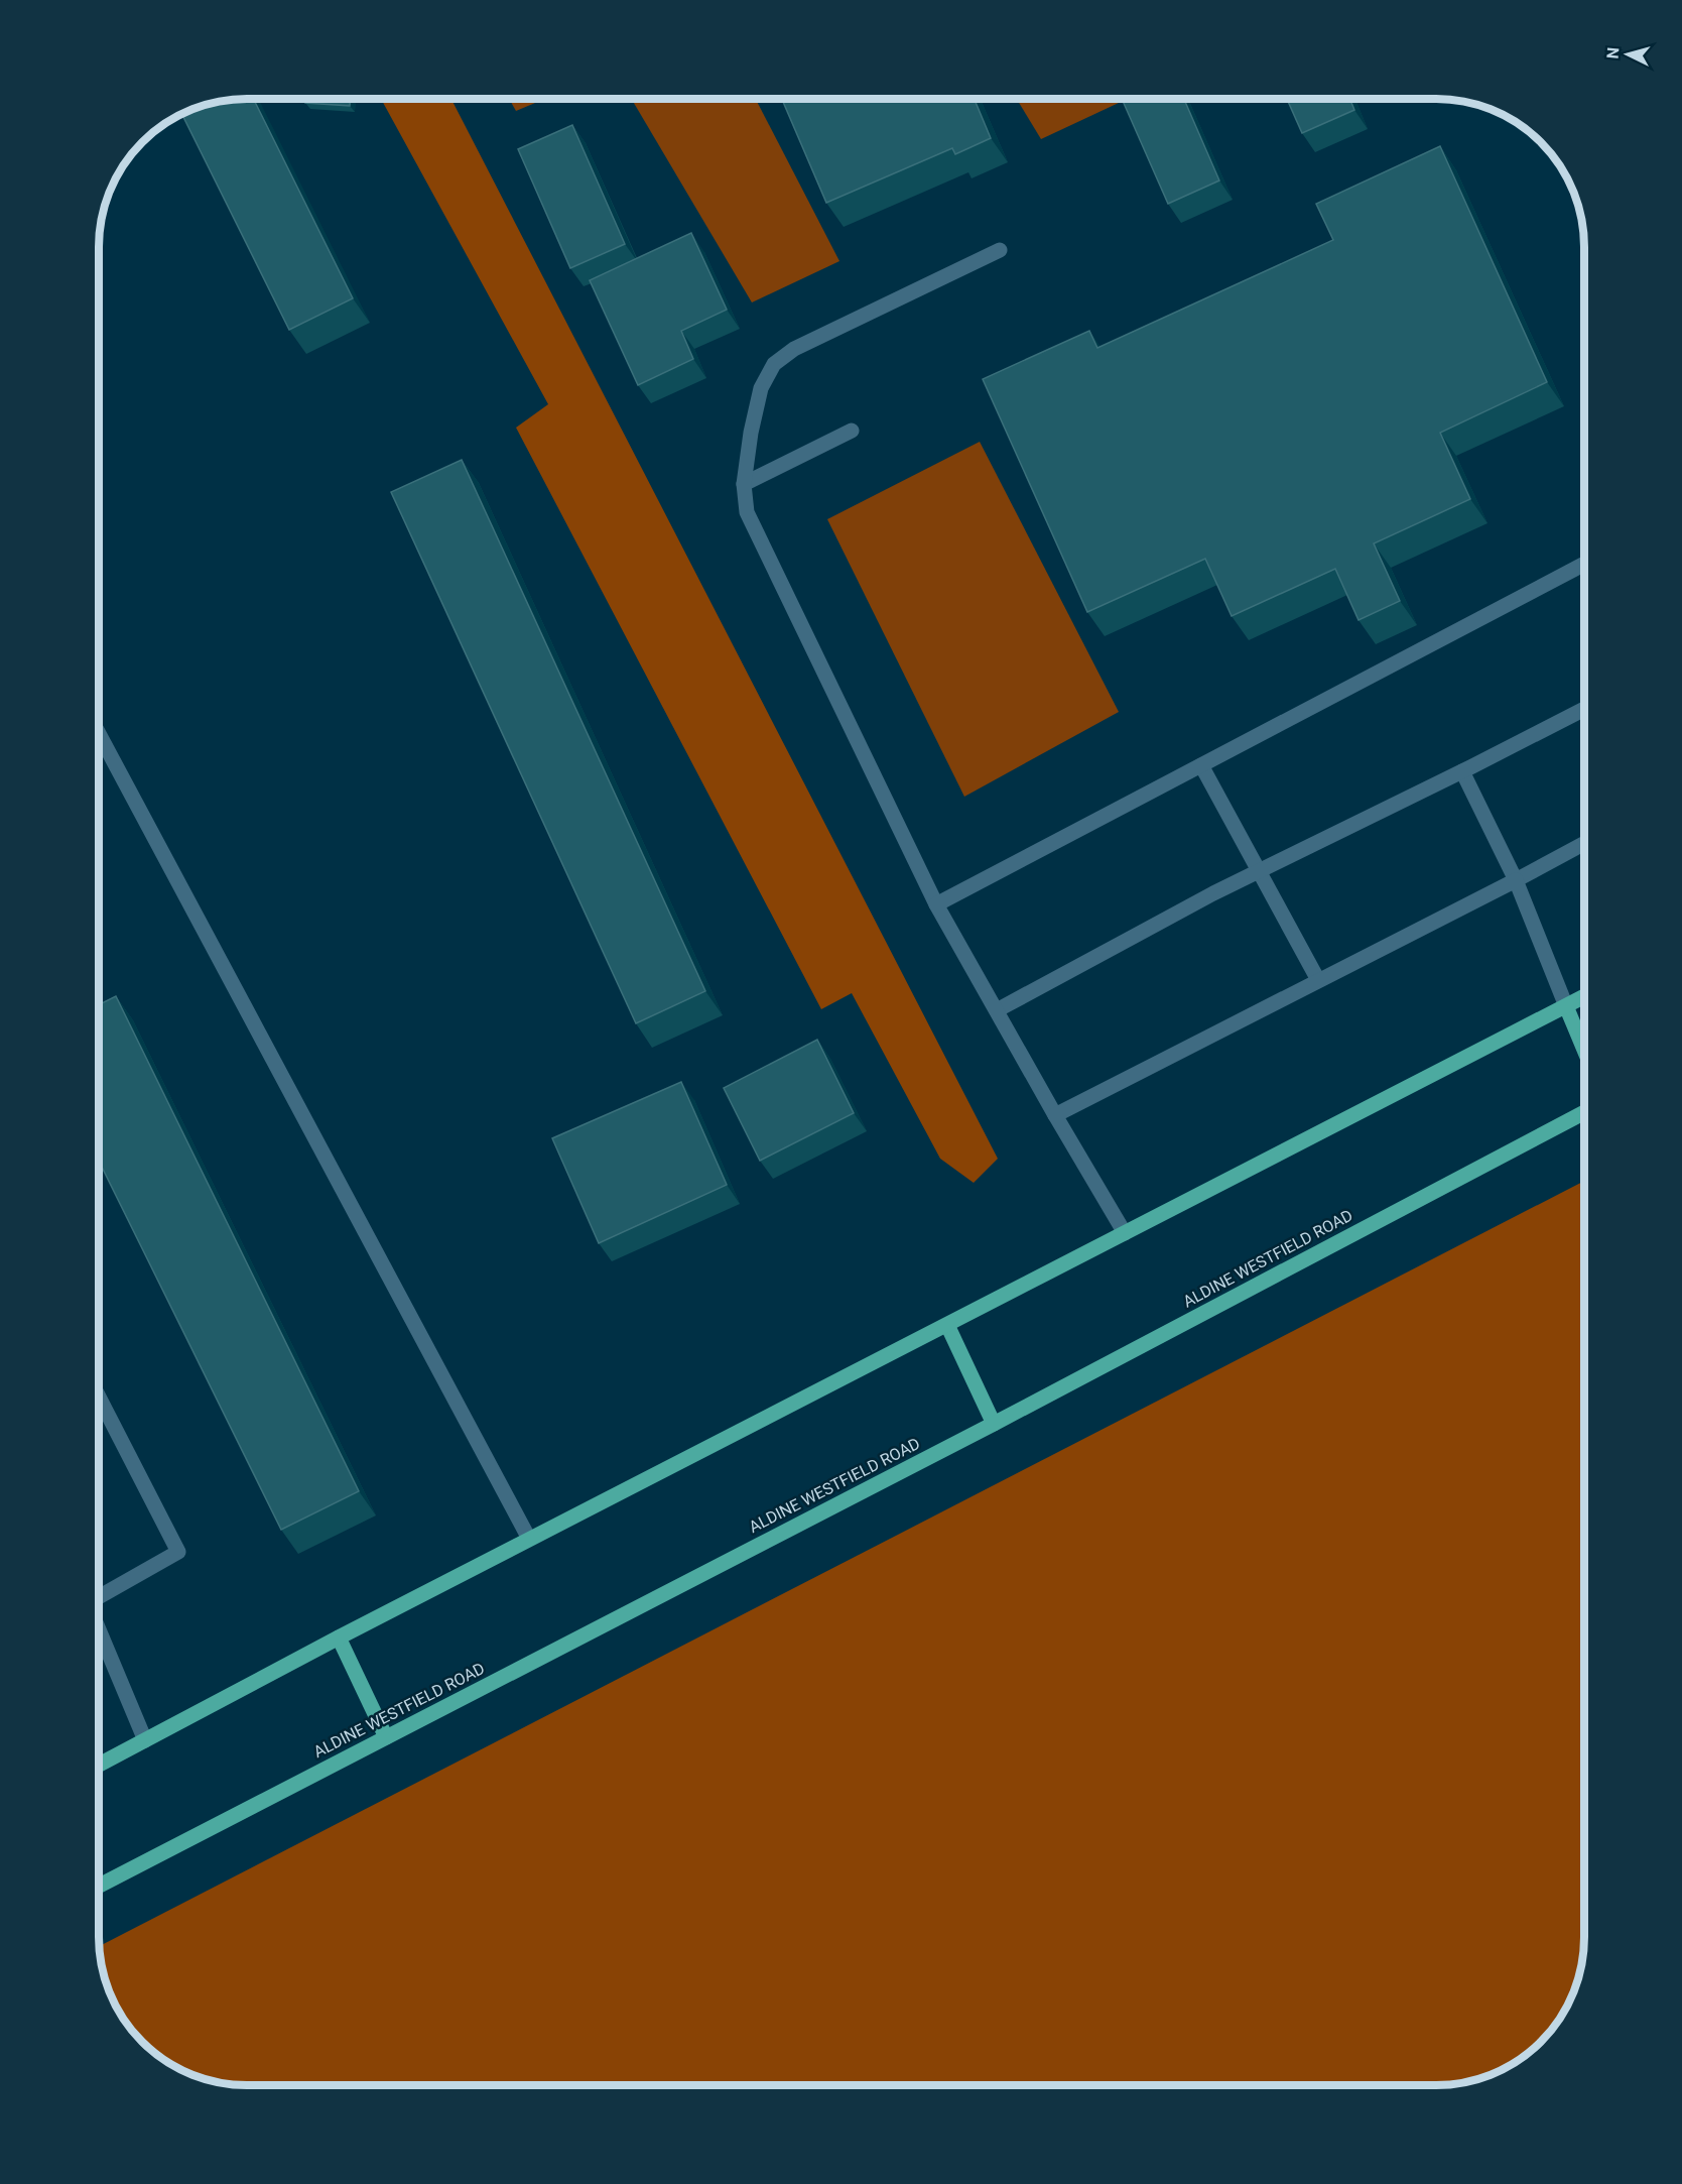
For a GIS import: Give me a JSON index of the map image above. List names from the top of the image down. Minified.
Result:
{"streets":{"main road":["ALDINE WESTFIELD ROAD"]},"north":"left"}
